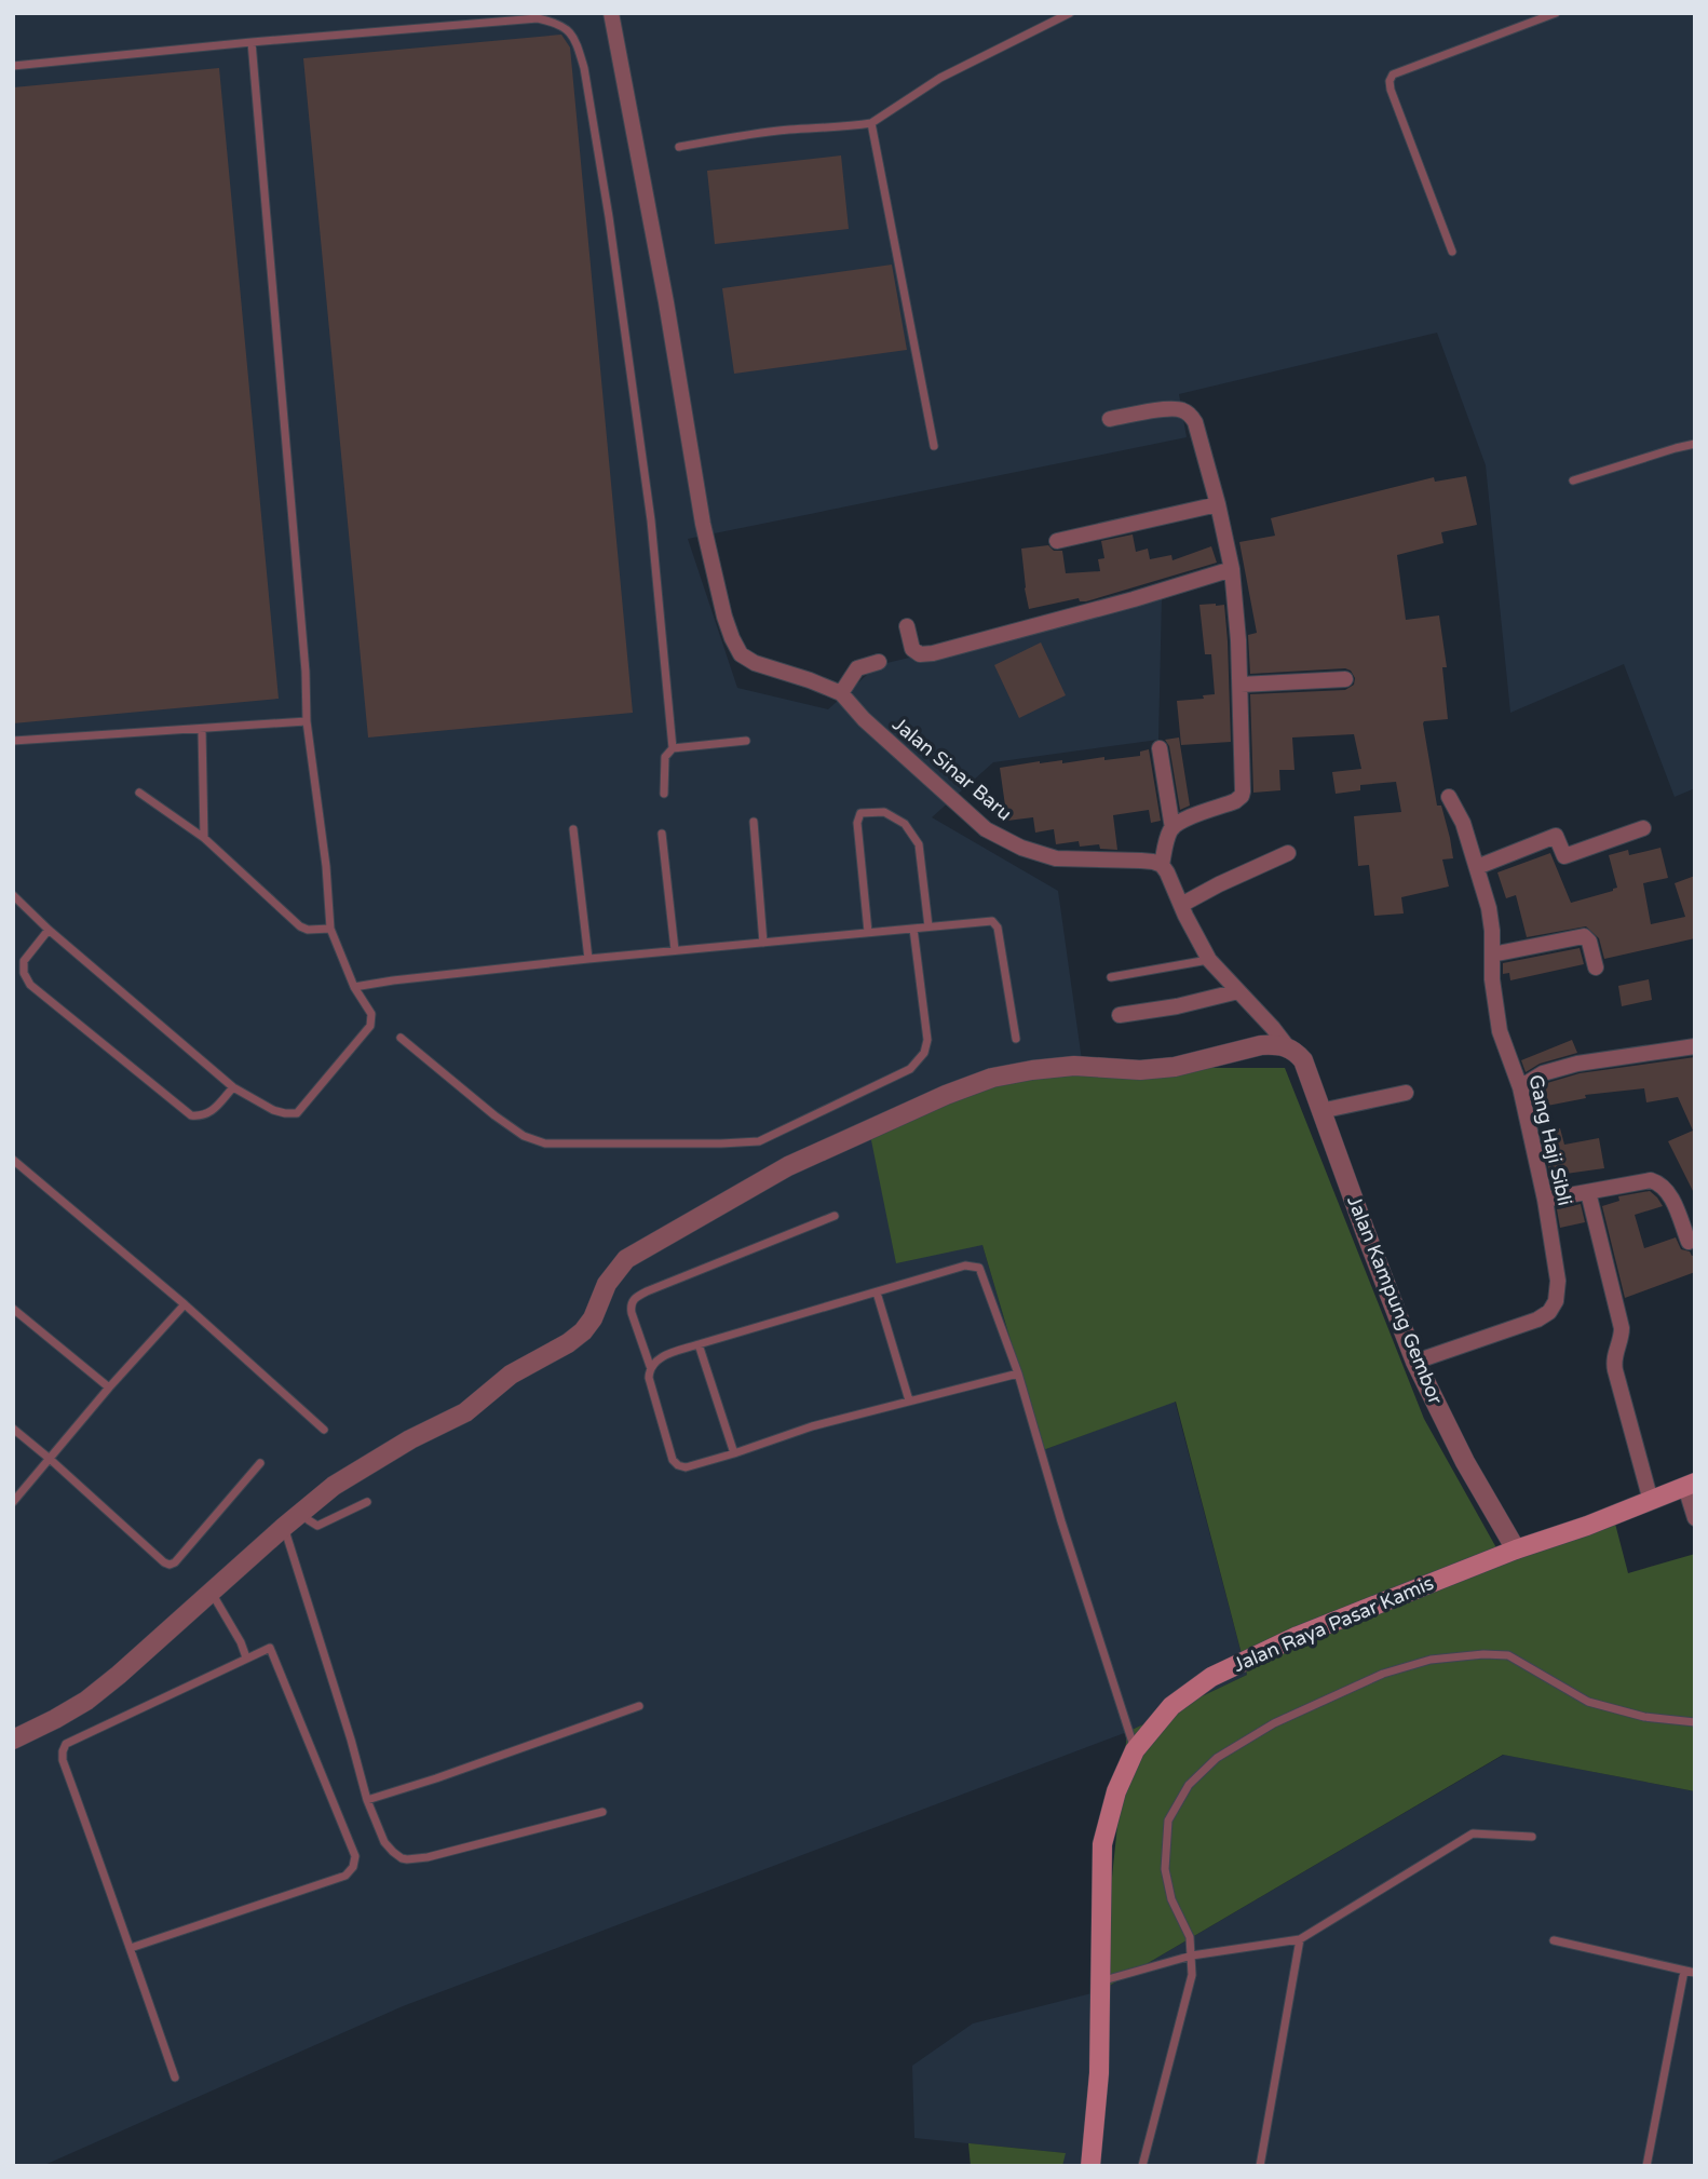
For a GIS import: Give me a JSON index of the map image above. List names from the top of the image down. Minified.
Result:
{"streets":{"main road":["Jalan Raya Pasar Kamis"],"street":["Jalan Sinar Baru","Gang Haji Sibli","Jalan Kampung Gembor"]},"crossings":[["Gang Haji Sibli","Jalan Kampung Gembor"],["Jalan Kampung Gembor","Jalan Raya Pasar Kamis"]]}
